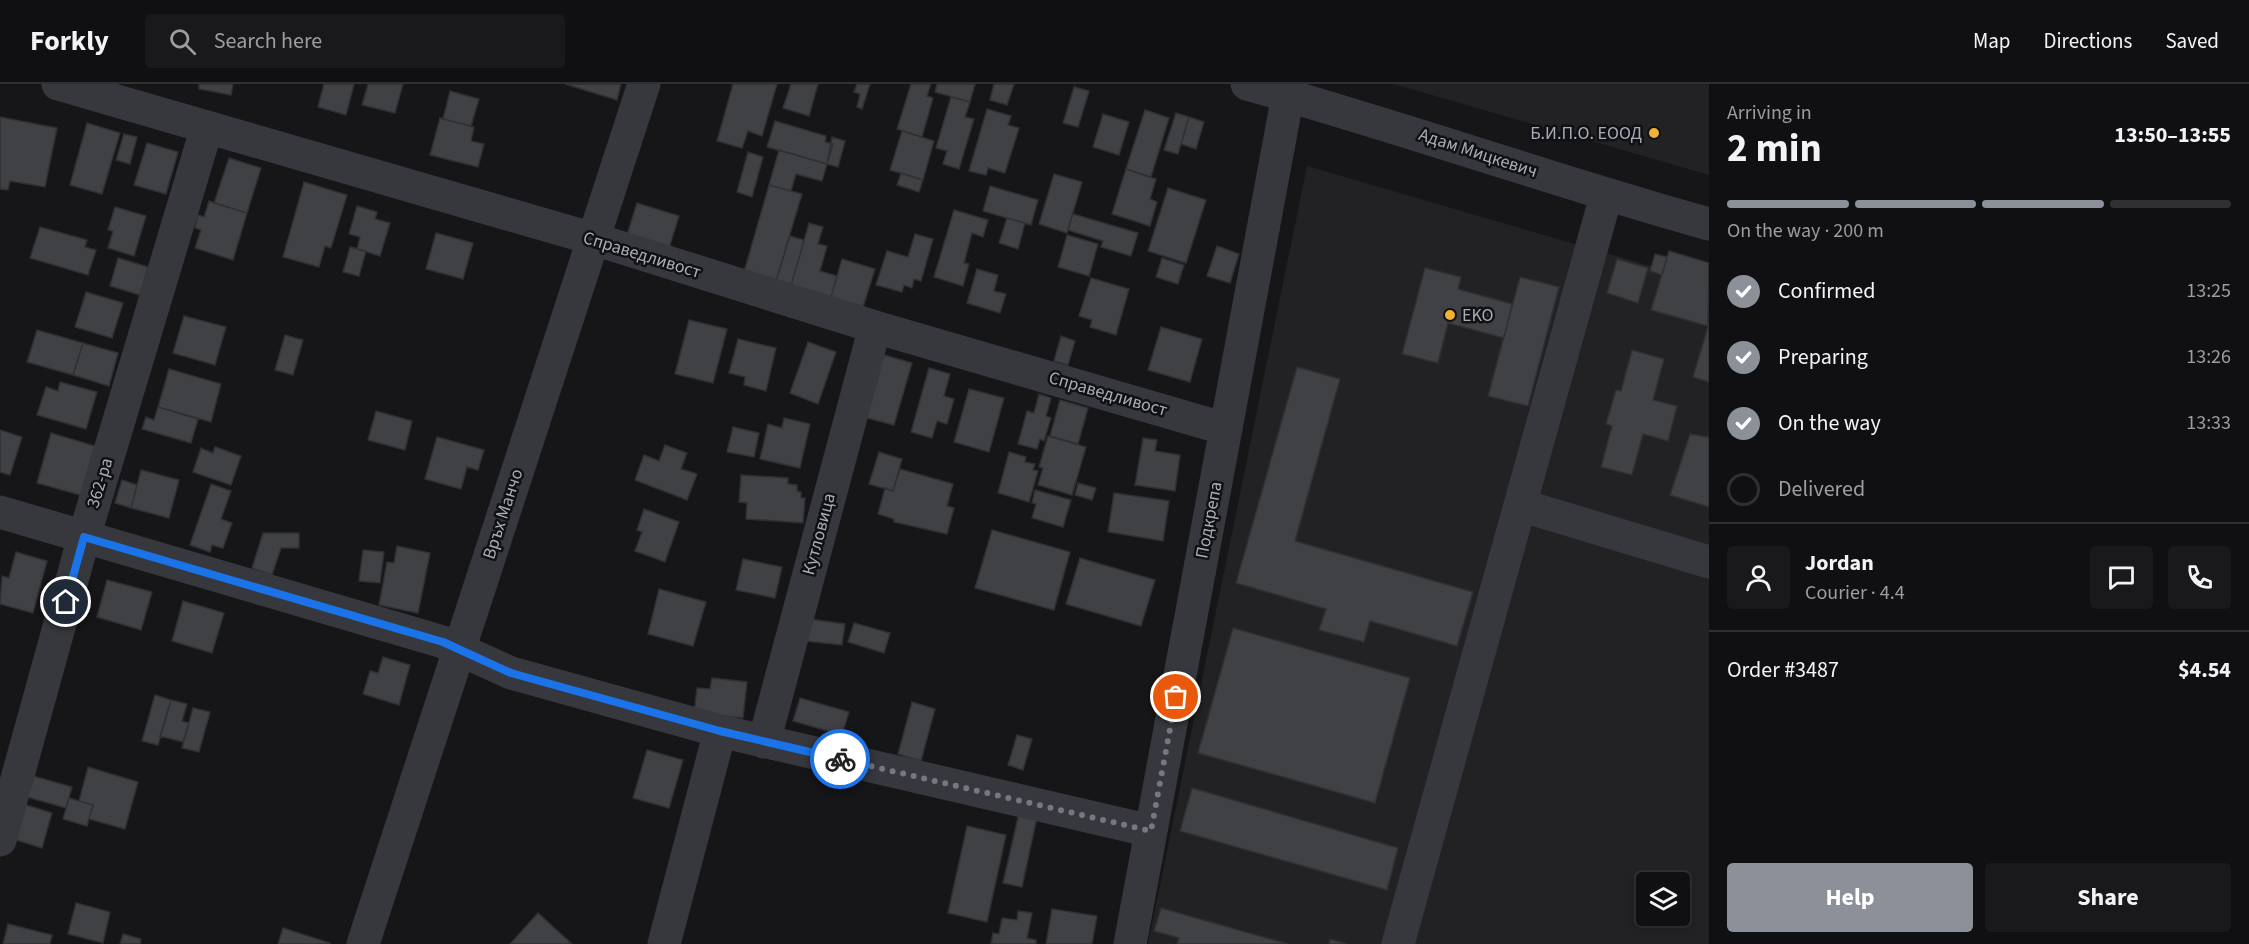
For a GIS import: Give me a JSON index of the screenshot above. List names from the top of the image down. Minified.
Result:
{"streets":{"street":["Адам Мицкевич","Справедливост","362-ра","Връх Манчо","Подкрепа","Кутловица"]},"crossings":[["Адам Мицкевич","Подкрепа"],["Справедливост","362-ра"],["Справедливост","Връх Манчо"],["Справедливост","Подкрепа"],["Справедливост","Кутловица"]],"places":["Б.И.П.О. ЕООД","EKO"],"page":{"header":"Forkly","search":"Search here","nav":["Map","Directions","Saved"],"heading":["2 min","Arriving in","13:50–13:55"],"panel":["Jordan","Courier · 4.4","Order #3487","$4.54"],"bar":"On the way · 200 m","list":[["Confirmed","13:25"],["Preparing","13:26"],["On the way","13:33"],"Delivered"],"buttons":["Help","Share"]}}
